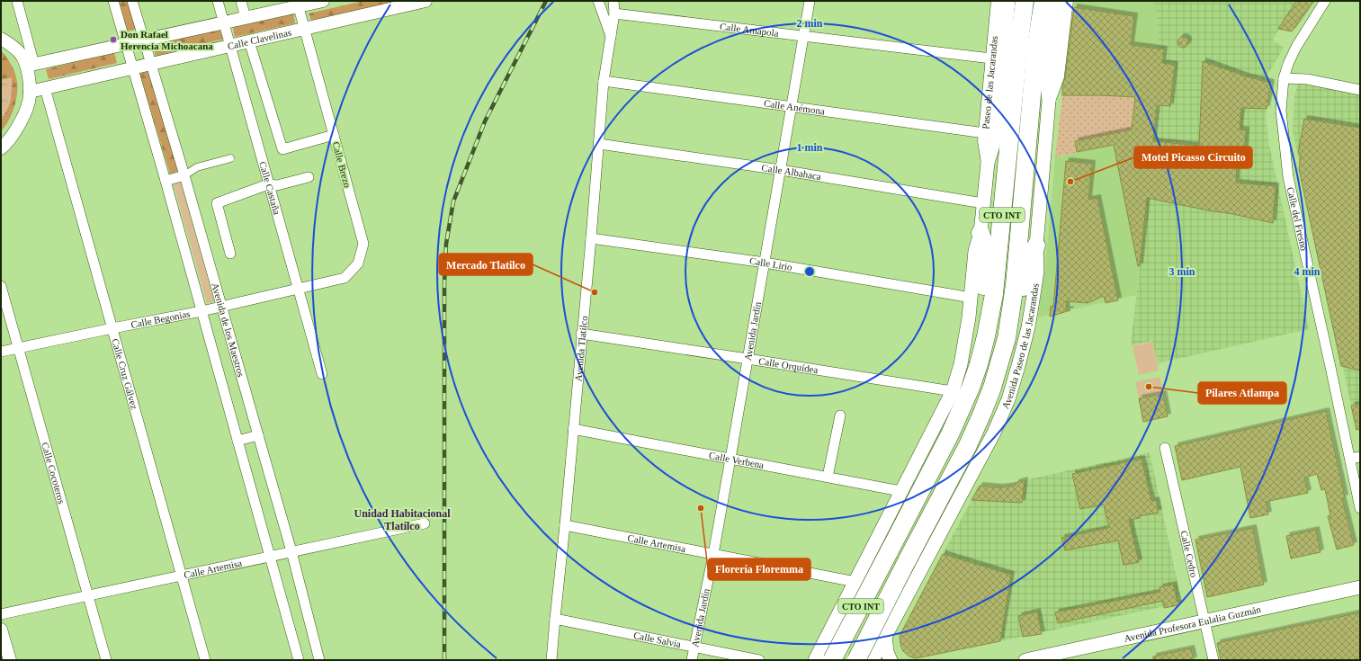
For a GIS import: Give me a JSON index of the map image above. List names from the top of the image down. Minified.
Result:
{"streets":{"highway":["CTO INT"],"main road":["Avenida Paseo de las Jacarandas","Avenida Profesora Eulalia Guzmán"],"street":["Calle Amapola","Calle Clavelinas","Paseo de las Jacarandas","Calle Anémona","Calle Brezo","Calle Albahaca","Calle Castaña","Calle del Fresno","Calle Lirio","Calle Begonias","Avenida de los Maestros","Avenida Jardín","Avenida Tlatilco","Calle Orquídea","Calle Cruz Gálvez","Calle Verbena","Calle Cocoteros","Calle Artemisa","Calle Cedro","Calle Salvia"]},"crossings":[["Calle Amapola","Paseo de las Jacarandas"],["Calle Amapola","Avenida Jardín"],["Calle Amapola","Avenida Tlatilco"],["Calle Clavelinas","Calle Brezo"],["Calle Clavelinas","Calle Castaña"],["Calle Clavelinas","Avenida de los Maestros"],["Calle Clavelinas","Calle Cruz Gálvez"],["Paseo de las Jacarandas","Calle Anémona"],["Paseo de las Jacarandas","CTO INT"],["Calle Anémona","CTO INT"],["Calle Anémona","Avenida Jardín"],["Calle Anémona","Avenida Tlatilco"],["Calle Brezo","Calle Castaña"],["Calle Brezo","Calle Begonias"],["Calle Albahaca","CTO INT"],["Calle Albahaca","Avenida Jardín"],["Calle Albahaca","Avenida Tlatilco"],["Calle Castaña","Calle Begonias"],["CTO INT","Calle Lirio"],["CTO INT","Calle Orquídea"],["CTO INT","Calle Verbena"],["CTO INT","Calle Artemisa"],["Calle Lirio","Avenida Jardín"],["Calle Lirio","Avenida Tlatilco"],["Calle Begonias","Avenida de los Maestros"],["Calle Begonias","Calle Cruz Gálvez"],["Calle Begonias","Calle Cocoteros"],["Avenida de los Maestros","Calle Artemisa"],["Avenida Jardín","Calle Orquídea"],["Avenida Jardín","Calle Verbena"],["Avenida Jardín","Calle Artemisa"],["Avenida Jardín","Calle Salvia"],["Avenida Tlatilco","Calle Orquídea"],["Avenida Tlatilco","Calle Verbena"],["Avenida Tlatilco","Calle Artemisa"],["Avenida Tlatilco","Calle Salvia"],["Calle Cruz Gálvez","Calle Artemisa"],["Calle Cocoteros","Calle Artemisa"],["Calle Cedro","Avenida Profesora Eulalia Guzmán"]],"districts":["Unidad Habitacional Tlatilco"],"places":["Don Rafael Herencia Michoacana","Motel Picasso Circuito","Mercado Tlatilco","Pilares Atlampa","Florería Floremma"],"rings":["2 min","1 min","3 min","4 min"]}
